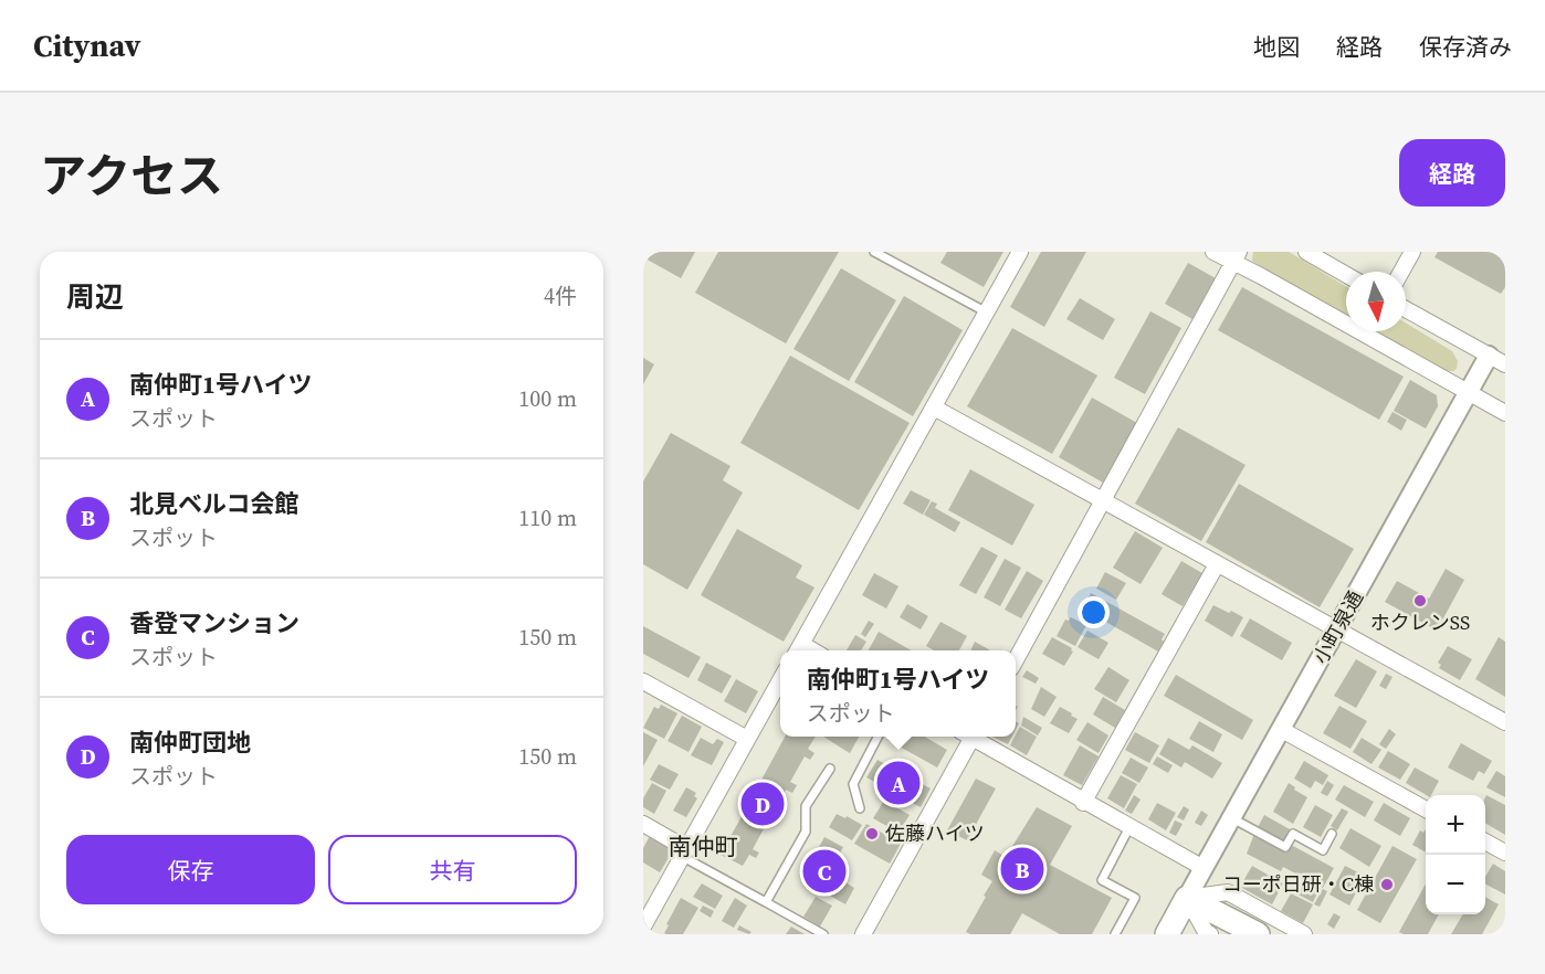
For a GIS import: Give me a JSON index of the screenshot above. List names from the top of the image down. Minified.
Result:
{"streets":{"street":["小町泉通"]},"districts":["南仲町"],"places":["ホクレンSS","佐藤ハイツ","コーポ日研・C棟"],"north":"bottom","page":{"header":"Citynav","nav":["地図","経路","保存済み"],"title":"アクセス","buttons":["経路",["保存","共有"]],"heading":["周辺","4件"],"list":[{"mark":"A","name":"南仲町1号ハイツ","note":"スポット","value":"100 m"},{"mark":"B","name":"北見ベルコ会館","note":"スポット","value":"110 m"},{"mark":"C","name":"香登マンション","note":"スポット","value":"150 m"},{"mark":"D","name":"南仲町団地","note":"スポット","value":"150 m"}],"popup":["南仲町1号ハイツ","スポット"],"pins":["A","D","B","C"],"map_buttons":["+","−"]}}
